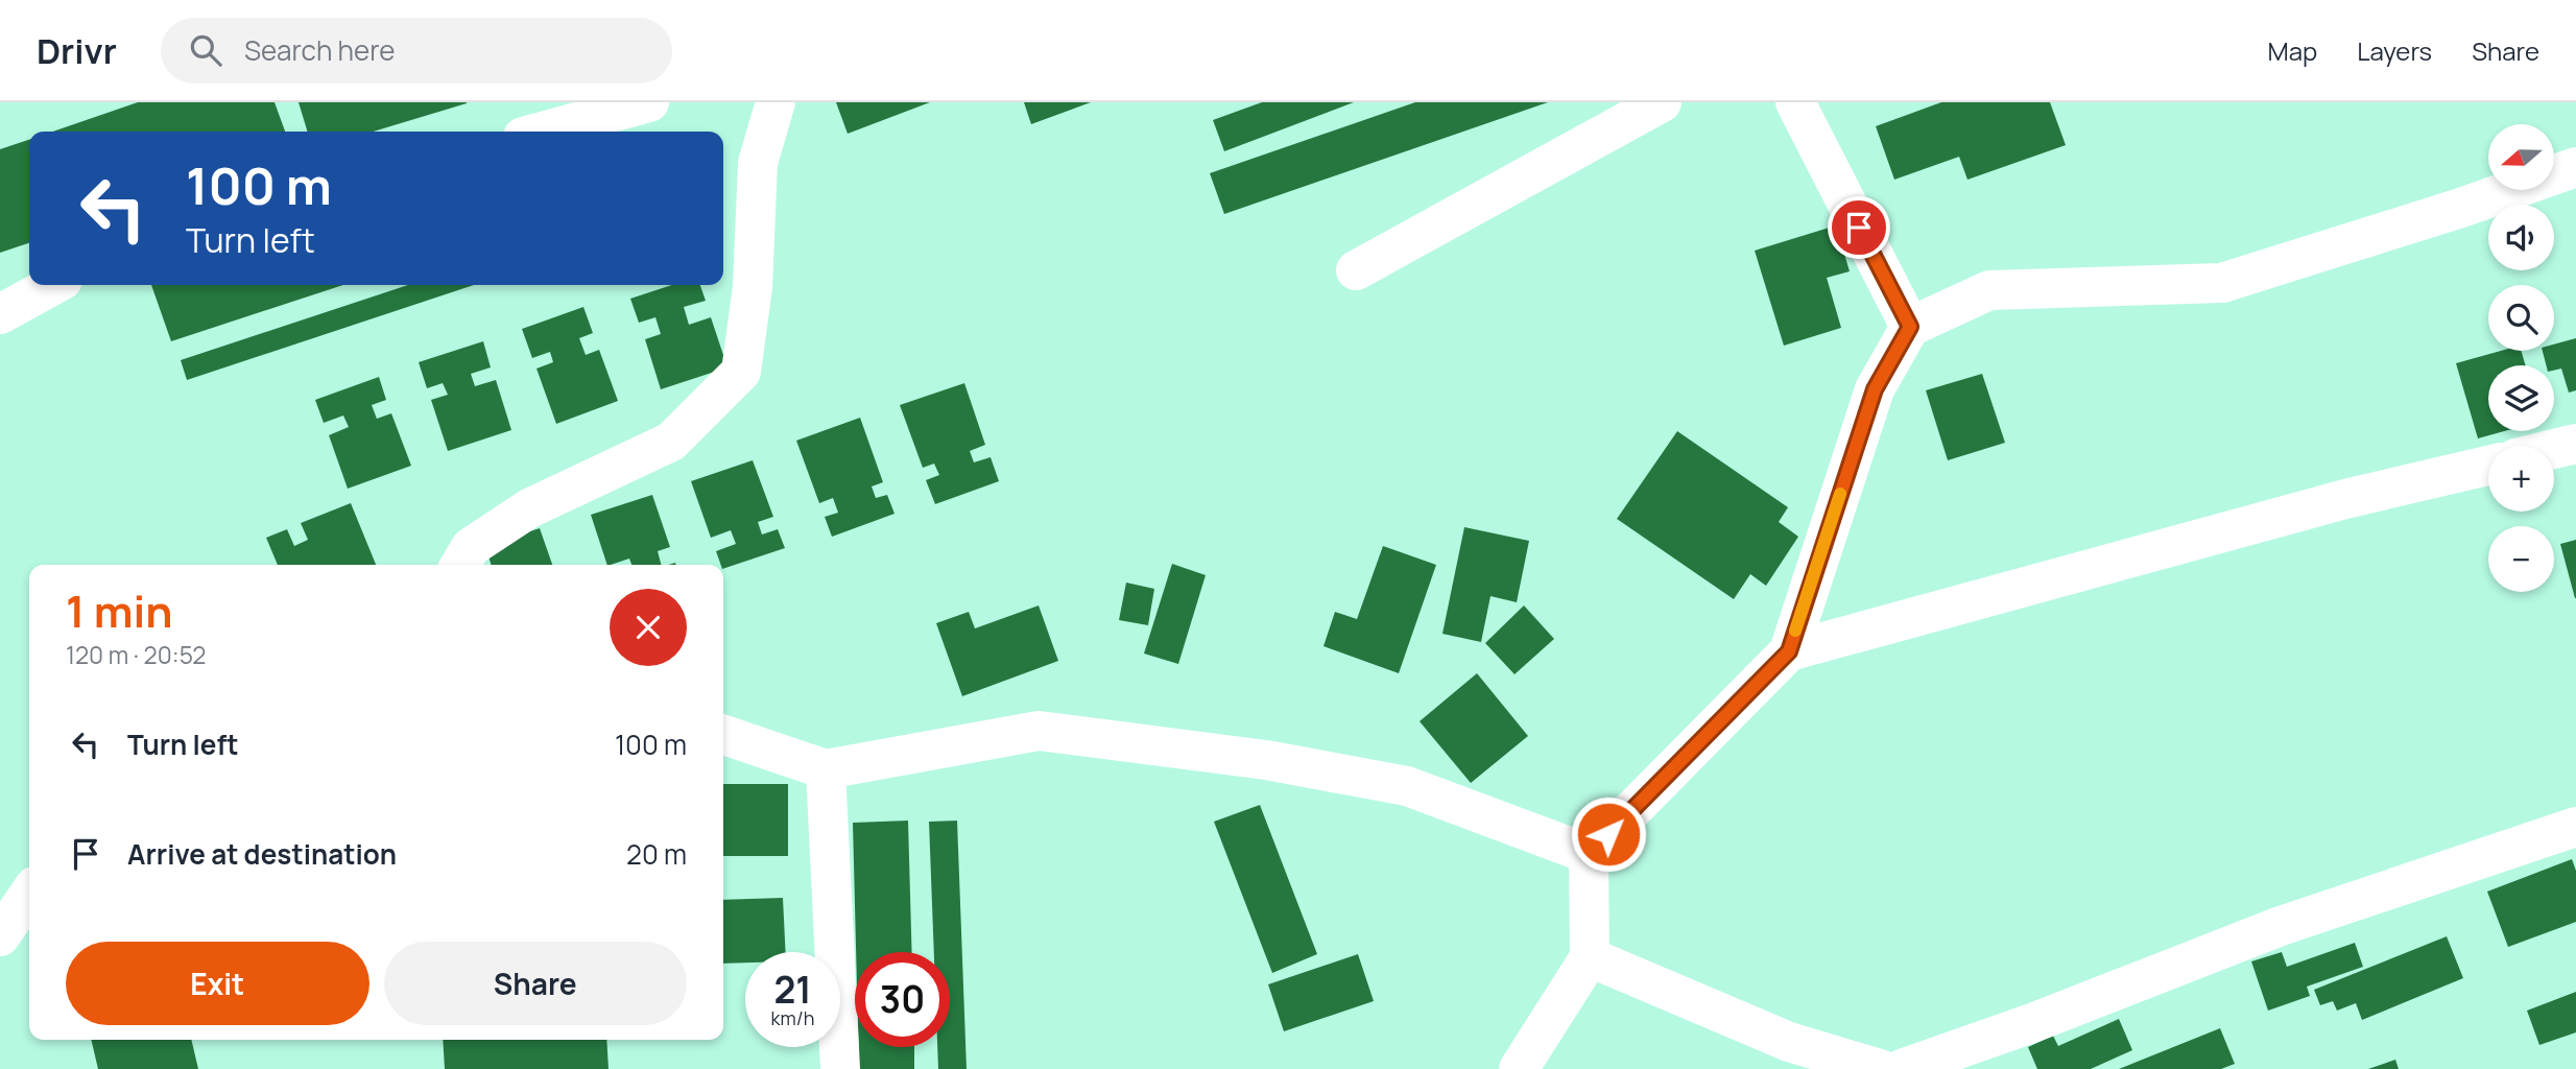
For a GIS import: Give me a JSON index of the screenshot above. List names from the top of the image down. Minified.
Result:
{"north":"left","page":{"header":"Drivr","search":"Search here","nav":["Map","Layers","Share"],"map_buttons":["+","−"],"turn":["100 m","Turn left"],"heading":["1 min","120 m · 20:52"],"list":[{"name":"Turn left","value":"100 m"},{"name":"Arrive at destination","value":"20 m"}],"buttons":["Exit","Share"],"speed":"21 km/h","limit":"30"}}
